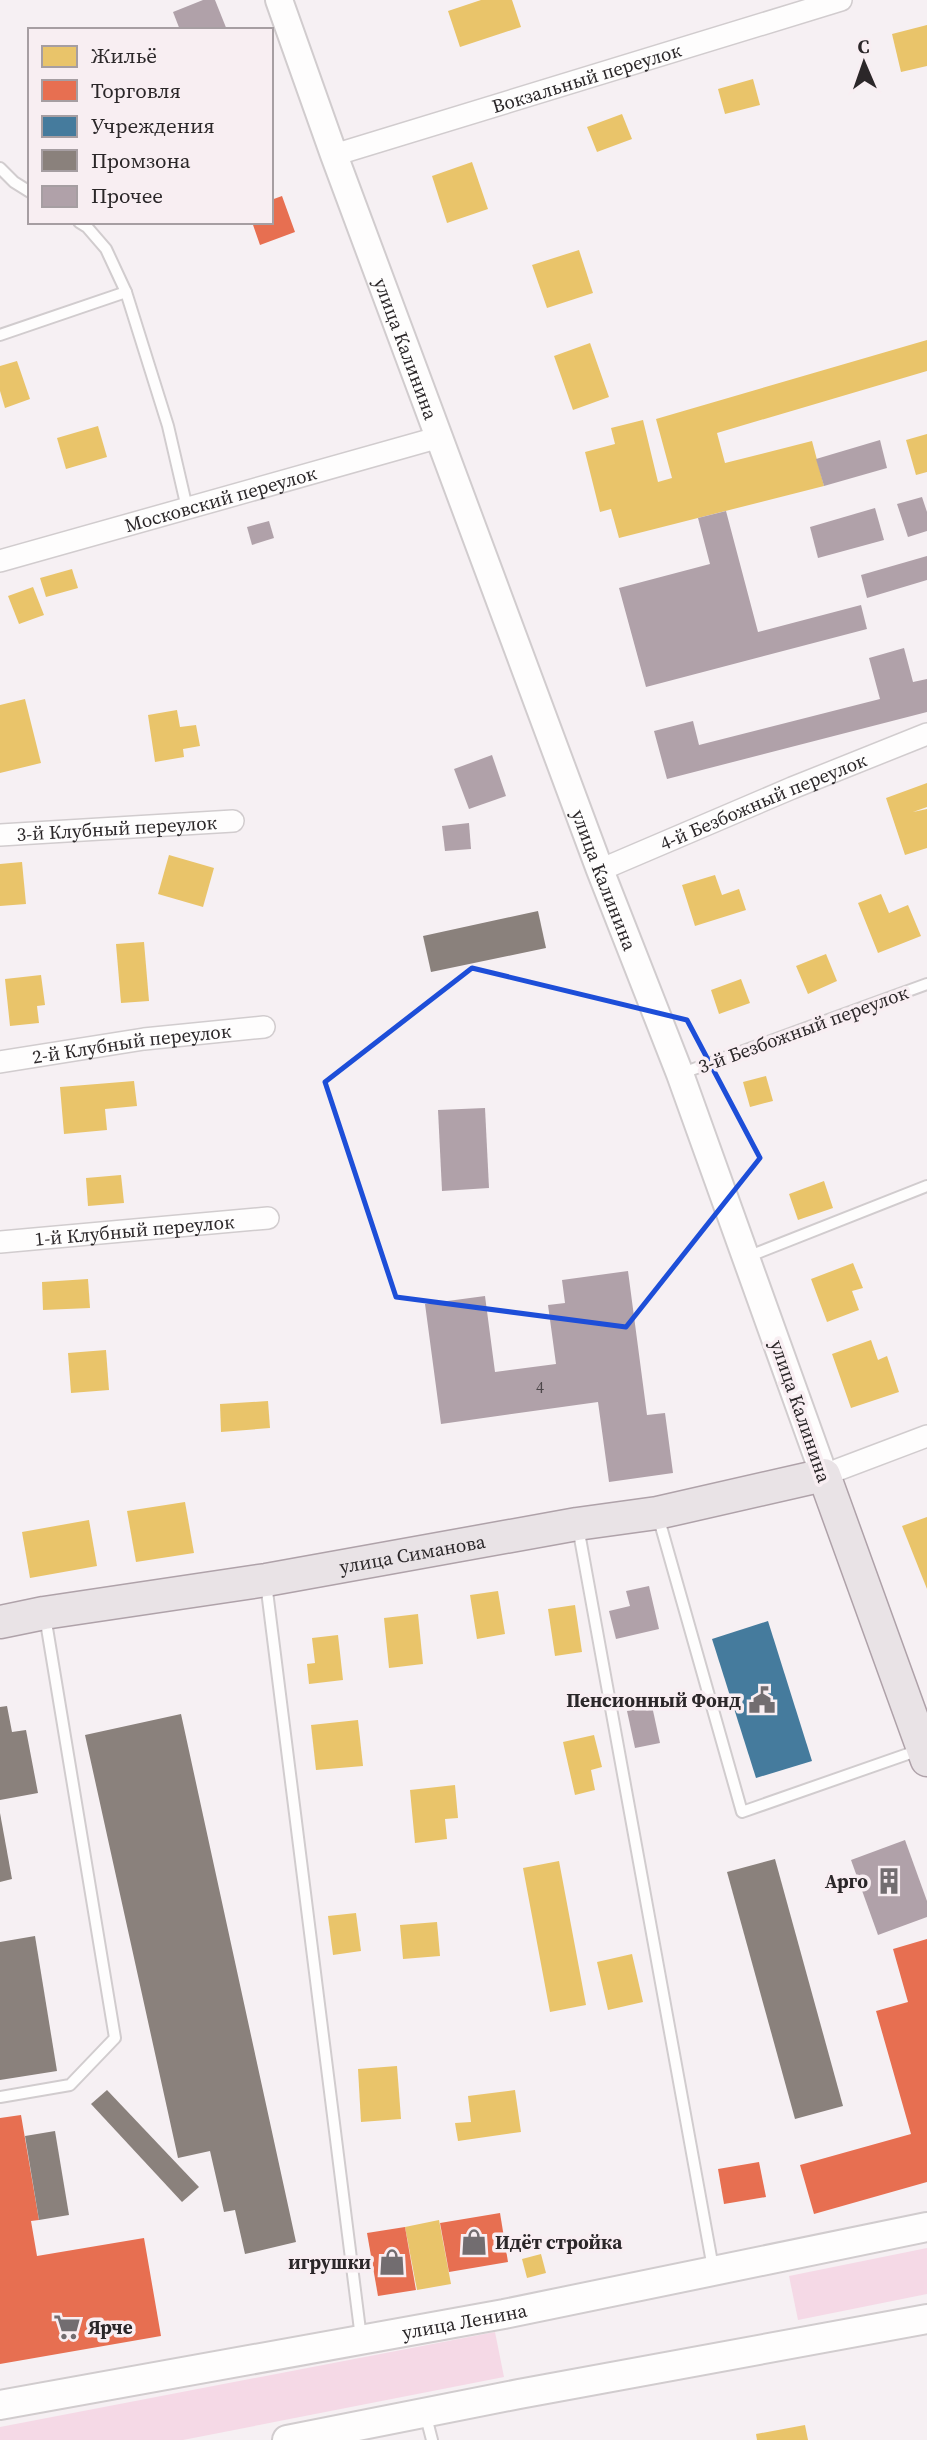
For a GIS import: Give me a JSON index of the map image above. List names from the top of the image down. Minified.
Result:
{"streets":{"main road":["улица Калинина","улица Симанова","улица Ленина"],"street":["Вокзальный переулок","Московский переулок","4-й Безбожный переулок","3-й Клубный переулок","2-й Клубный переулок","1-й Клубный переулок"],"lane":["3-й Безбожный переулок"]},"crossings":[["Вокзальный переулок","улица Калинина"],["улица Калинина","Московский переулок"],["улица Калинина","4-й Безбожный переулок"],["улица Калинина","3-й Безбожный переулок"],["улица Калинина","улица Симанова"]],"places":{"public building":["Пенсионный Фонд"],"building":["Арго"],"shop":["Идёт стройка","игрушки"],"supermarket":["Ярче"]},"house_numbers":["4"],"legend":["Жильё","Торговля","Учреждения","Промзона","Прочее"],"north":"top"}
